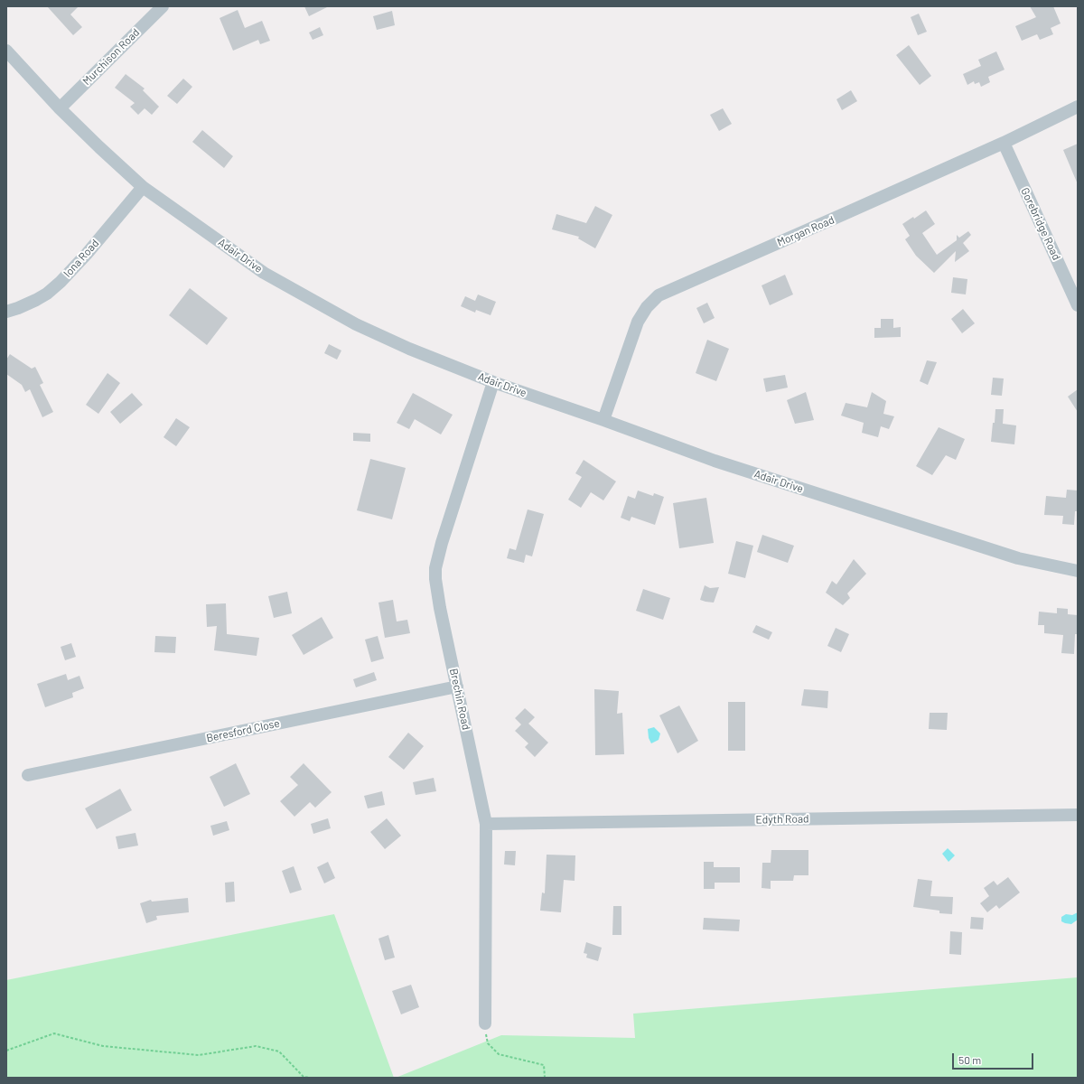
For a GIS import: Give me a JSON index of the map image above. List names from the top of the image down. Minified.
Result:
{"streets":{"street":["Murchison Road","Gorebridge Road","Morgan Road","Adair Drive","Iona Road","Brechin Road","Beresford Close","Edyth Road"]},"crossings":[["Murchison Road","Adair Drive"],["Gorebridge Road","Morgan Road"],["Morgan Road","Adair Drive"],["Adair Drive","Iona Road"],["Adair Drive","Brechin Road"],["Brechin Road","Beresford Close"],["Brechin Road","Edyth Road"]],"scale_bar":"50 m"}
